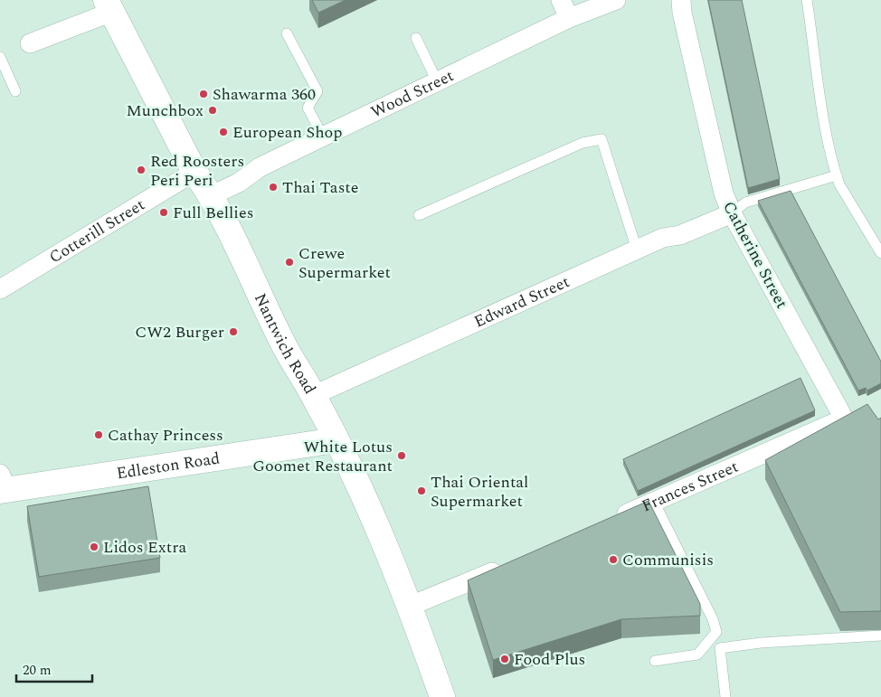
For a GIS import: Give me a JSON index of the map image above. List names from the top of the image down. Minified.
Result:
{"streets":{"main road":["Nantwich Road","Edleston Road"],"street":["Wood Street","Cotterill Street","Catherine Street","Edward Street","Frances Street"]},"crossings":[["Wood Street","Nantwich Road"],["Cotterill Street","Nantwich Road"],["Catherine Street","Edward Street"],["Catherine Street","Frances Street"],["Edward Street","Nantwich Road"],["Nantwich Road","Edleston Road"]],"places":["Shawarma 360","Munchbox","European Shop","Red Roosters Peri Peri","Thai Taste","Full Bellies","Crewe Supermarket","CW2 Burger","Cathay Princess","White Lotus Goomet Restaurant","Thai Oriental Supermarket","Lidos Extra","Communisis","Food Plus"],"scale_bar":"20 m"}
